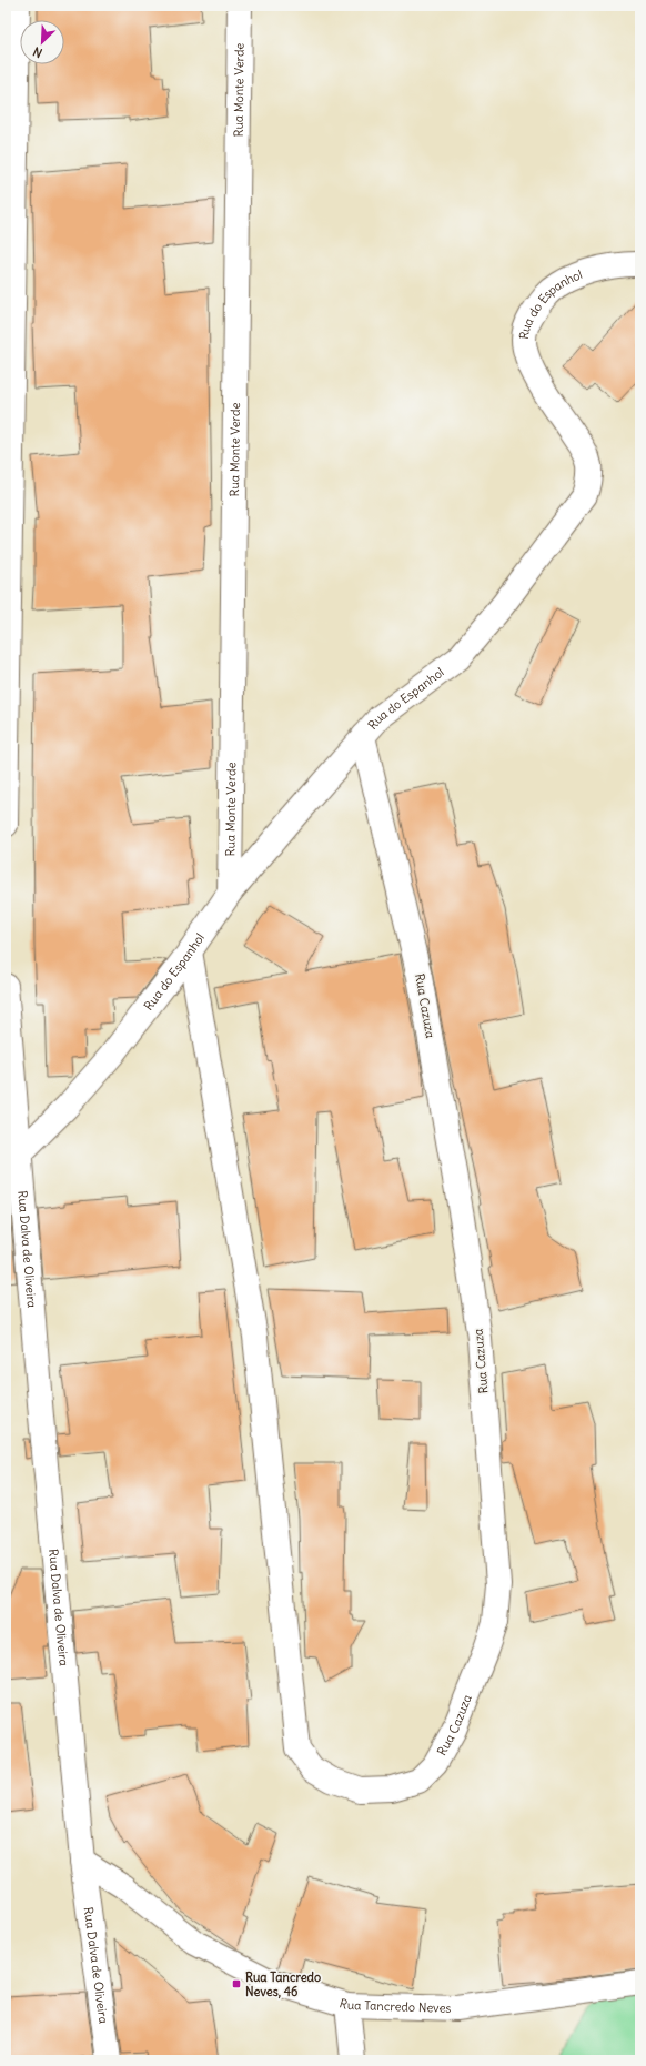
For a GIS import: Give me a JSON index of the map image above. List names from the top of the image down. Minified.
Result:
{"streets":{"street":["Rua Monte Verde","Rua do Espanhol","Rua Cazuza","Rua Dalva de Oliveira","Rua Tancredo Neves"]},"crossings":[["Rua Monte Verde","Rua do Espanhol"],["Rua do Espanhol","Rua Cazuza"],["Rua do Espanhol","Rua Dalva de Oliveira"],["Rua Dalva de Oliveira","Rua Tancredo Neves"]],"places":{"transit":["Rua Tancredo Neves, 46"]},"north":"bottom left"}
